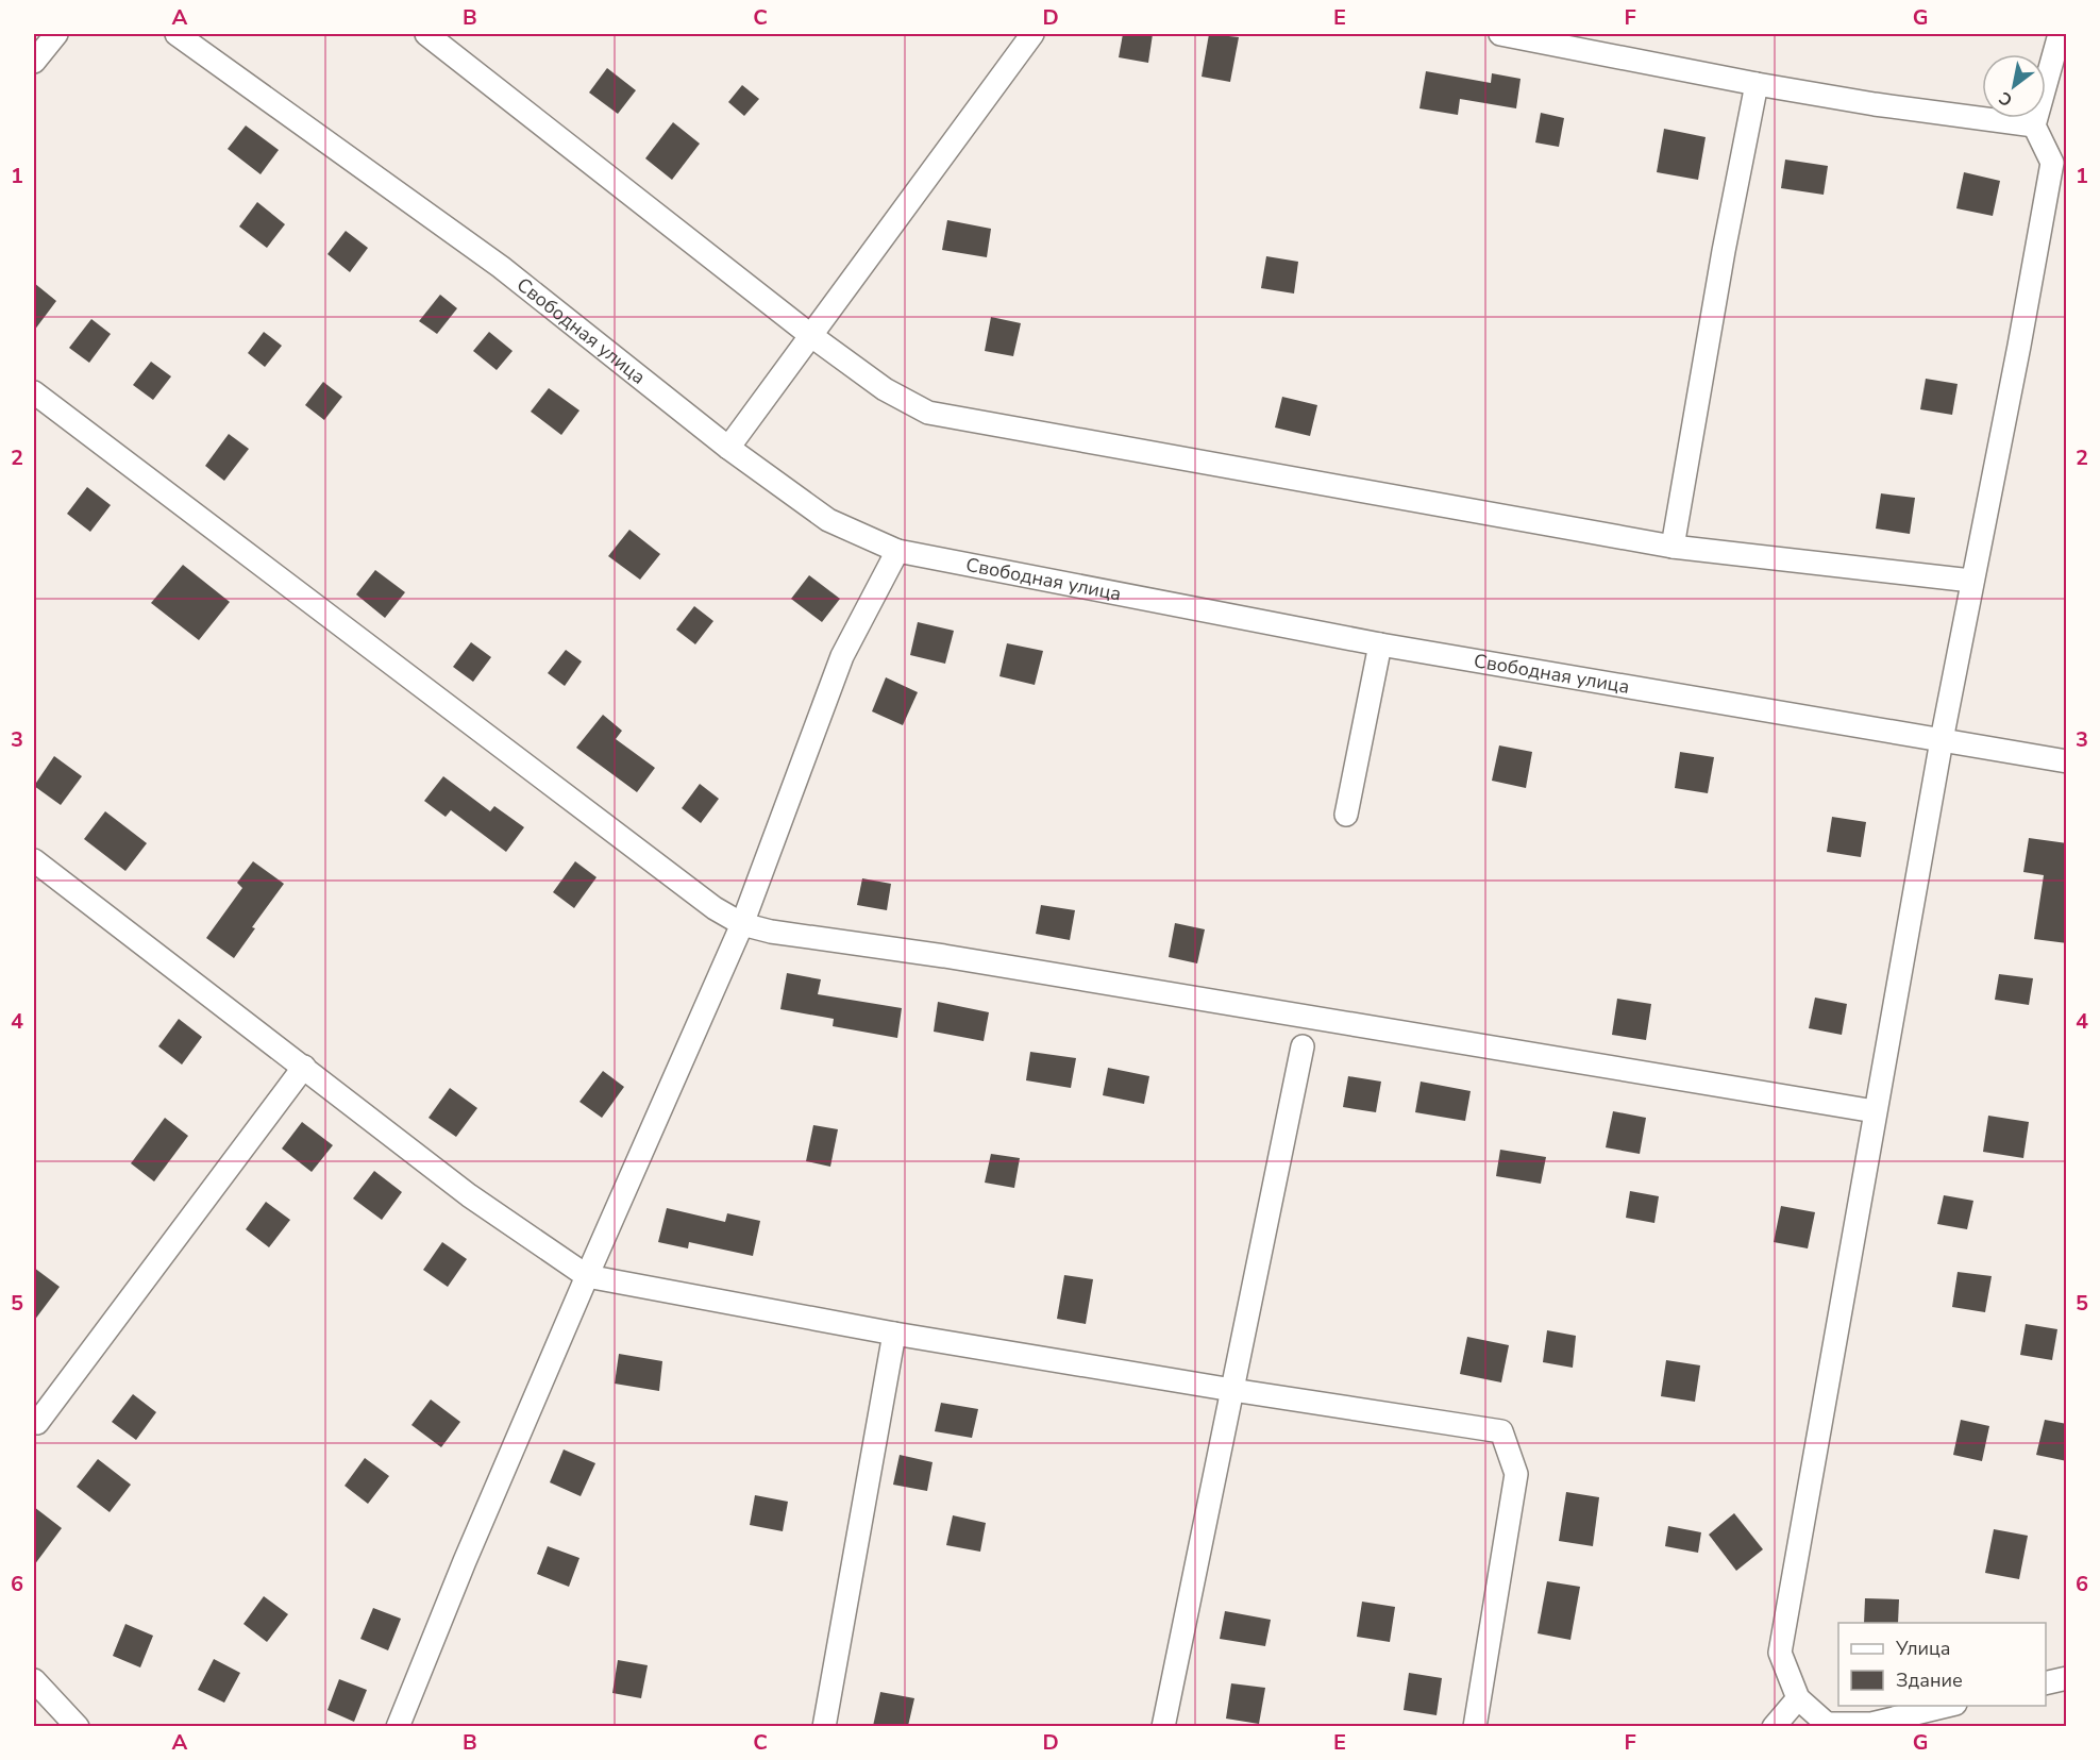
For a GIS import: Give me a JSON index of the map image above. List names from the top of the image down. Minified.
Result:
{"streets":{"street":["Свободная улица"]},"legend":["Улица","Здание"],"north":"bottom left","grid":{"columns":["A","B","C","D","E","F","G"],"rows":["1","2","3","4","5","6"]}}
